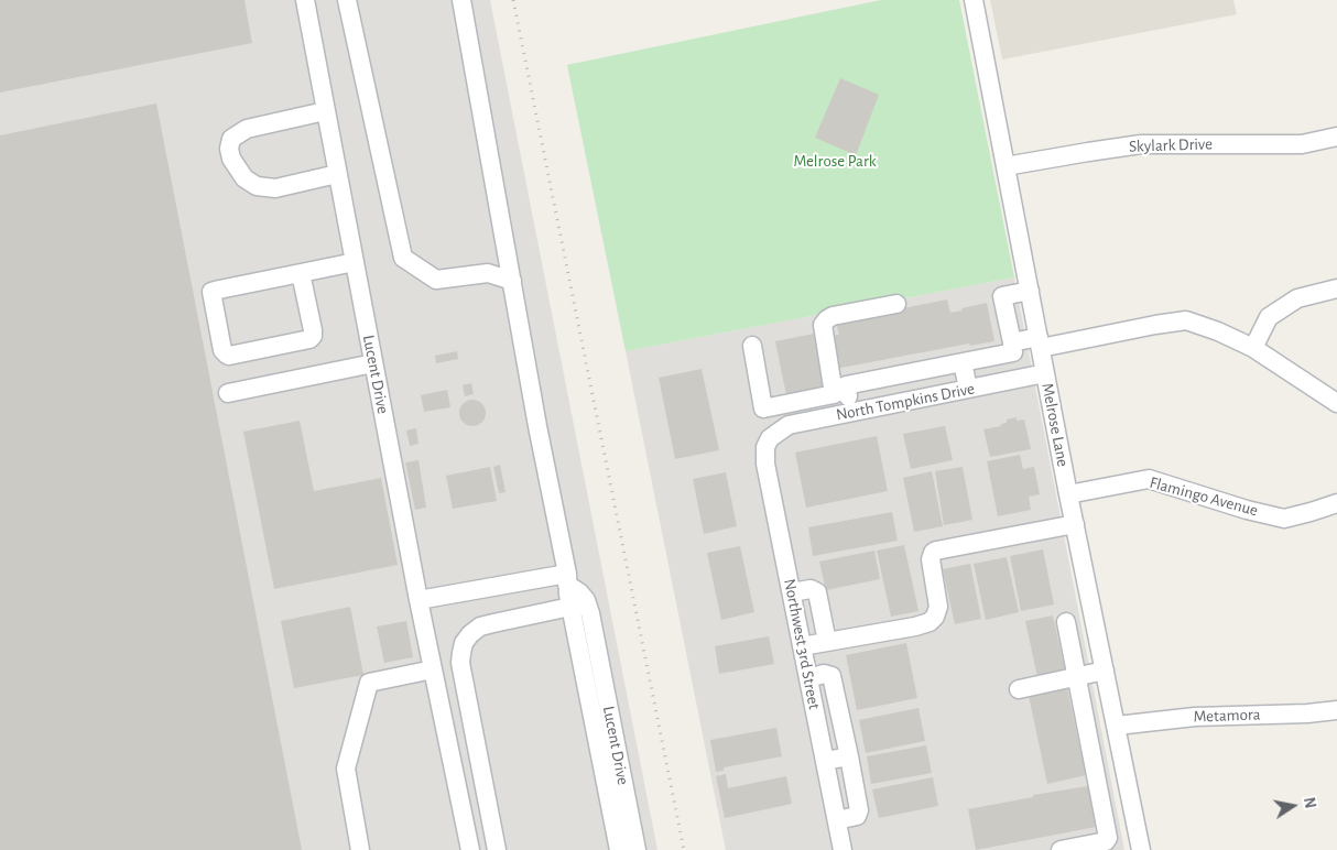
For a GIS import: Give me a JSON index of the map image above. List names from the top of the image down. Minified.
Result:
{"streets":{"street":["Skylark Drive","Lucent Drive","North Tompkins Drive","Melrose Lane","Flamingo Avenue","Northwest 3rd Street","Metamora"]},"crossings":[["Skylark Drive","Melrose Lane"],["North Tompkins Drive","Melrose Lane"],["North Tompkins Drive","Northwest 3rd Street"],["Melrose Lane","Flamingo Avenue"],["Melrose Lane","Metamora"]],"parks":["Melrose Park"],"north":"right"}
